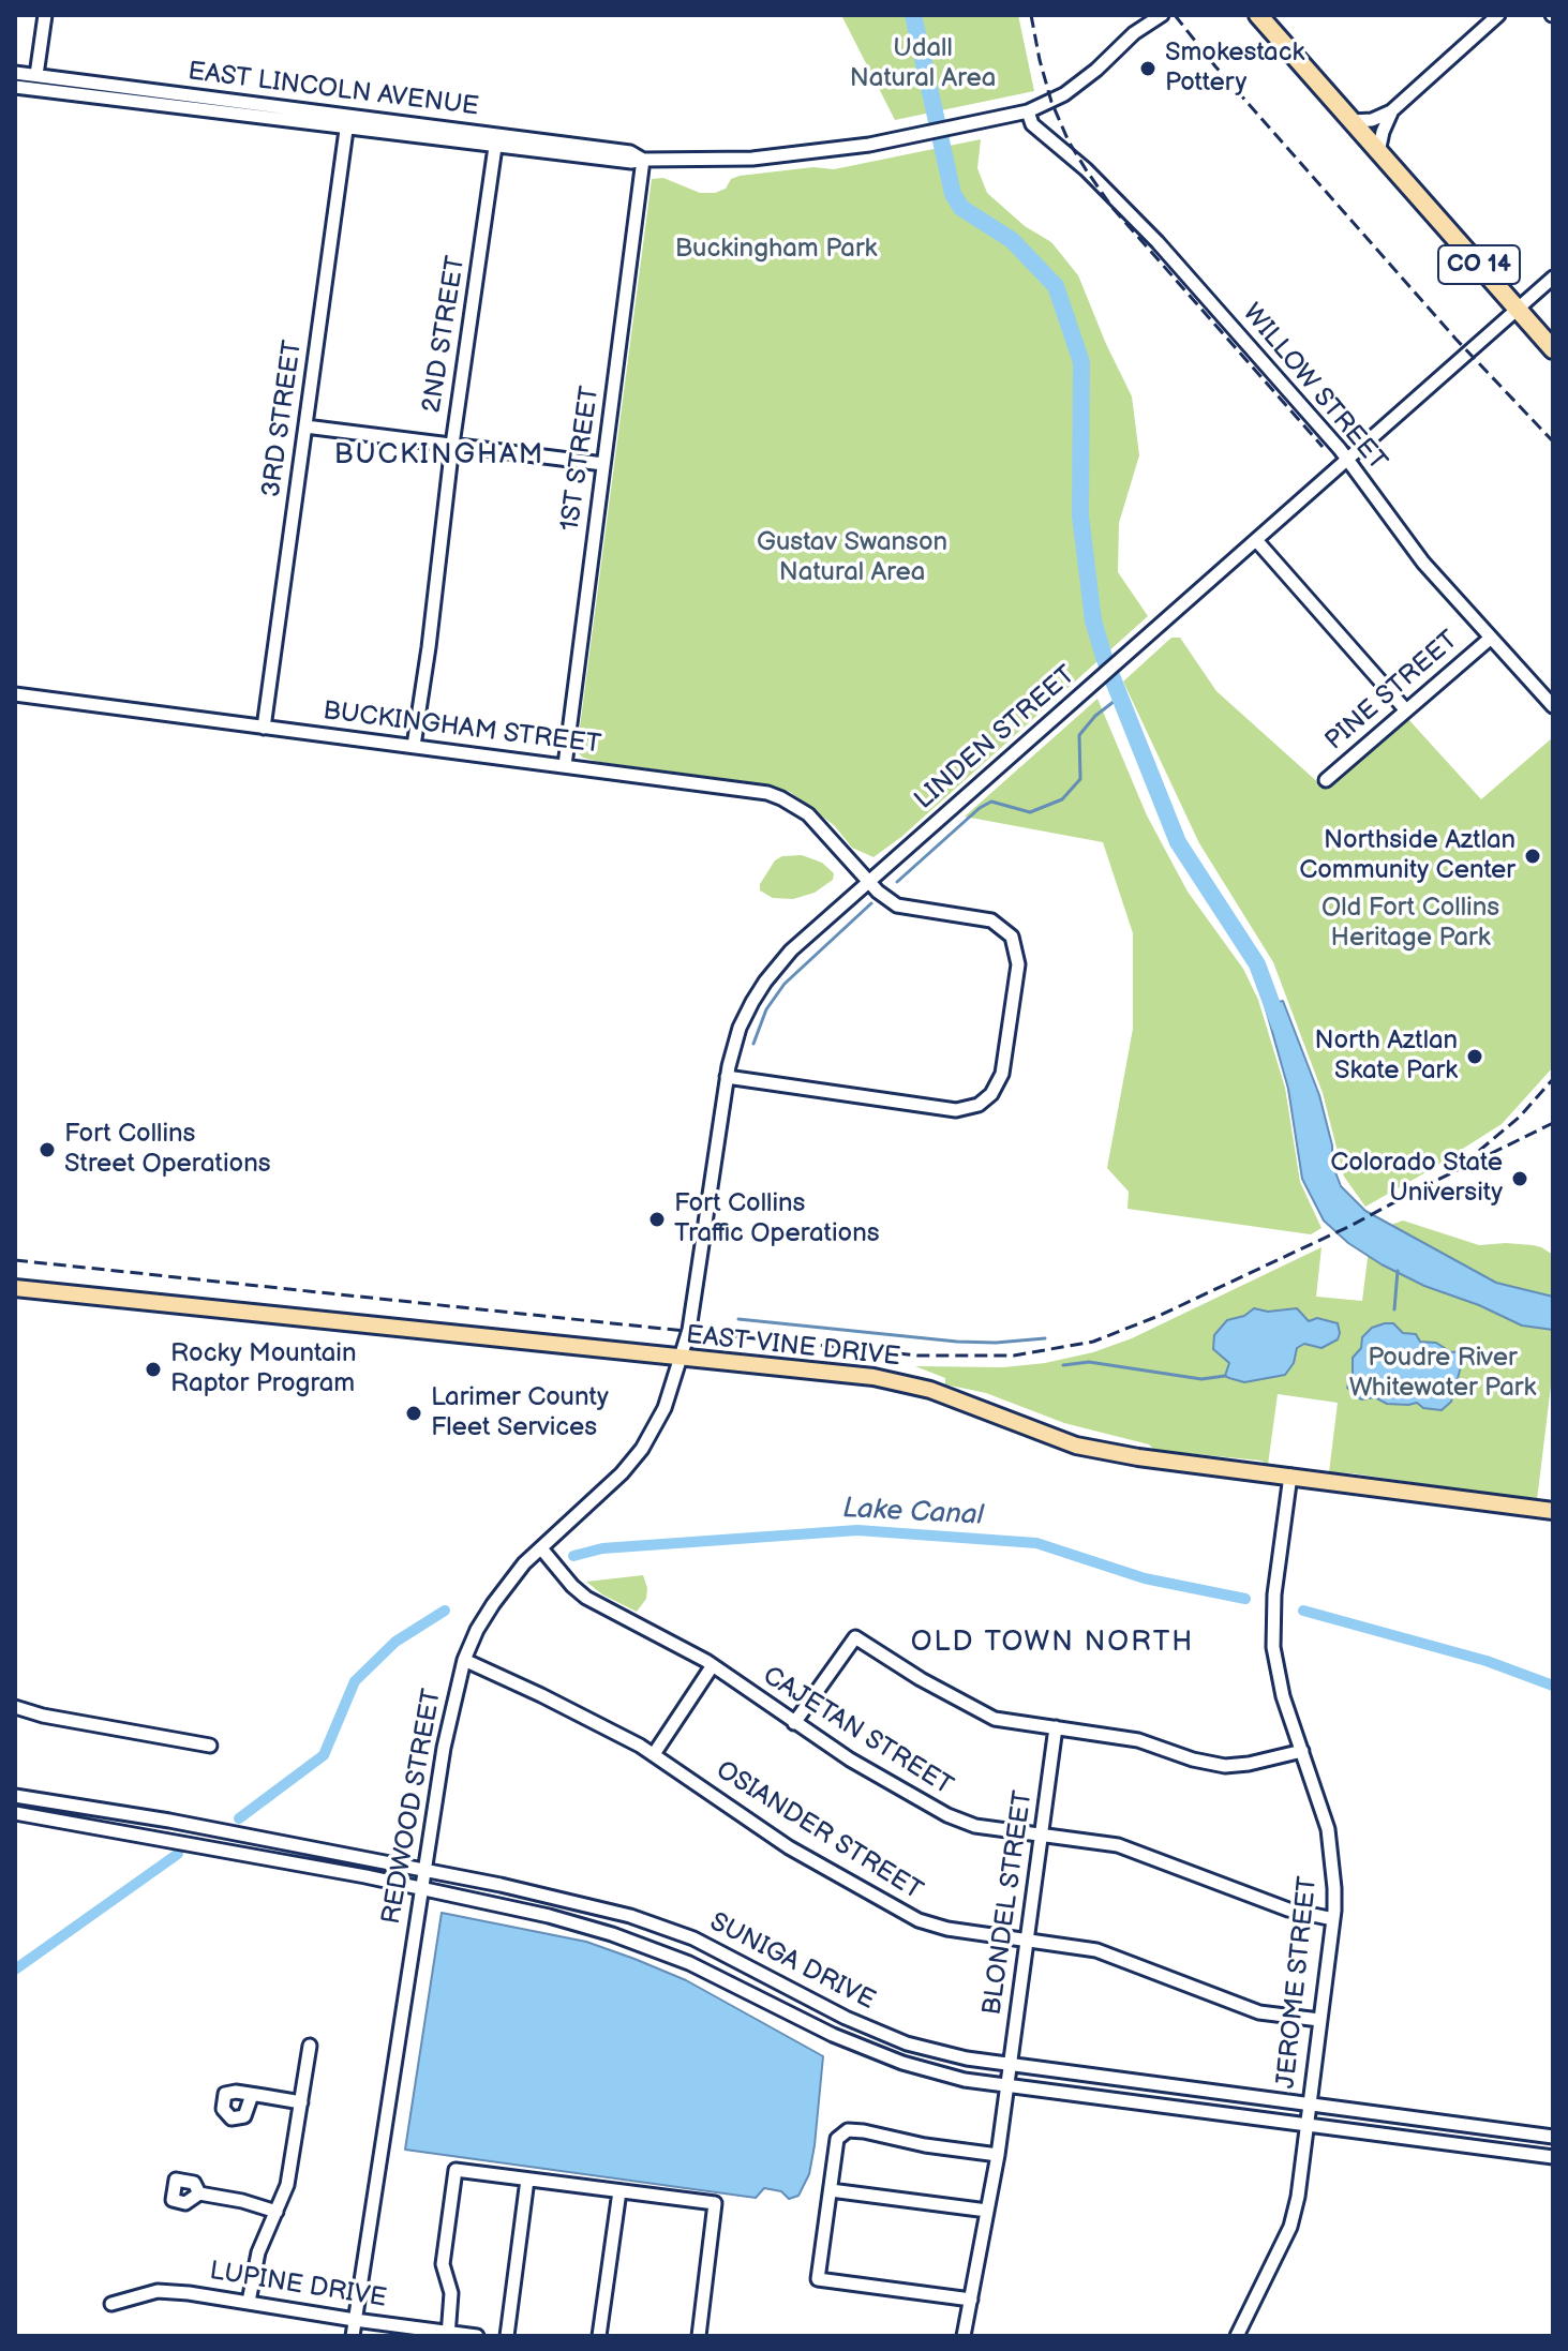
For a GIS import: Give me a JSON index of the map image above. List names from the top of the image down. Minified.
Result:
{"streets":{"highway":["CO 14"],"main road":["EAST VINE DRIVE"],"street":["EAST LINCOLN AVENUE","2ND STREET","WILLOW STREET","3RD STREET","1ST STREET","PINE STREET","BUCKINGHAM STREET","LINDEN STREET","CAJETAN STREET","REDWOOD STREET","OSIANDER STREET","BLONDEL STREET","SUNIGA DRIVE","JEROME STREET","LUPINE DRIVE"]},"crossings":[["EAST LINCOLN AVENUE","2ND STREET"],["EAST LINCOLN AVENUE","WILLOW STREET"],["EAST LINCOLN AVENUE","3RD STREET"],["EAST LINCOLN AVENUE","1ST STREET"],["CO 14","LINDEN STREET"],["2ND STREET","BUCKINGHAM STREET"],["WILLOW STREET","PINE STREET"],["WILLOW STREET","LINDEN STREET"],["3RD STREET","BUCKINGHAM STREET"],["1ST STREET","BUCKINGHAM STREET"],["BUCKINGHAM STREET","LINDEN STREET"],["LINDEN STREET","EAST VINE DRIVE"],["LINDEN STREET","REDWOOD STREET"],["EAST VINE DRIVE","REDWOOD STREET"],["EAST VINE DRIVE","JEROME STREET"],["CAJETAN STREET","REDWOOD STREET"],["CAJETAN STREET","BLONDEL STREET"],["CAJETAN STREET","JEROME STREET"],["REDWOOD STREET","OSIANDER STREET"],["REDWOOD STREET","SUNIGA DRIVE"],["REDWOOD STREET","LUPINE DRIVE"],["OSIANDER STREET","BLONDEL STREET"],["OSIANDER STREET","JEROME STREET"],["BLONDEL STREET","SUNIGA DRIVE"],["SUNIGA DRIVE","JEROME STREET"]],"districts":["BUCKINGHAM","OLD TOWN NORTH"],"water":["Lake Canal"],"parks":["Udall Natural Area","Buckingham Park","Gustav Swanson Natural Area","Old Fort Collins Heritage Park","Poudre River Whitewater Park"],"places":["Smokestack Pottery","Northside Aztlan Community Center","North Aztlan Skate Park","Fort Collins Street Operations","Colorado State University","Fort Collins Traffic Operations","Rocky Mountain Raptor Program","Larimer County Fleet Services"]}
